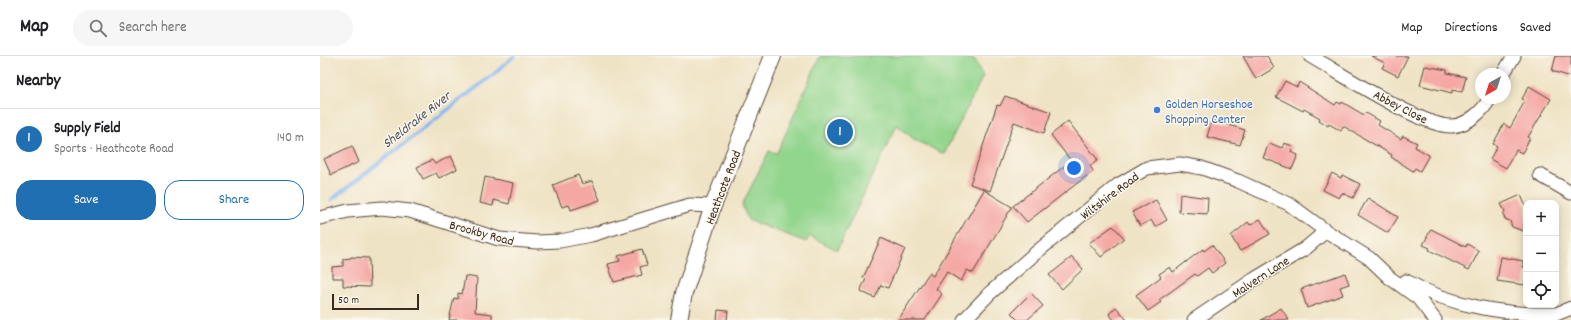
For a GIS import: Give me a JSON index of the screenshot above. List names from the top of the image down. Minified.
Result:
{"streets":{"street":["Abbey Close","Heathcote Road","Wiltshire Road","Brookby Road","Malvern Lane"]},"crossings":[["Heathcote Road","Brookby Road"],["Wiltshire Road","Malvern Lane"]],"water":["Sheldrake River"],"places":["Golden Horseshoe Shopping Center"],"scale_bar":"50 m","north":"bottom left","page":{"header":"Map","search":"Search here","nav":["Map","Directions","Saved"],"heading":"Nearby","list":[{"mark":"1","name":"Supply Field","note":"Sports · Heathcote Road","value":"140 m"}],"pins":"1","buttons":["Save","Share"],"map_buttons":["+","−"],"scale":"50 m"}}
